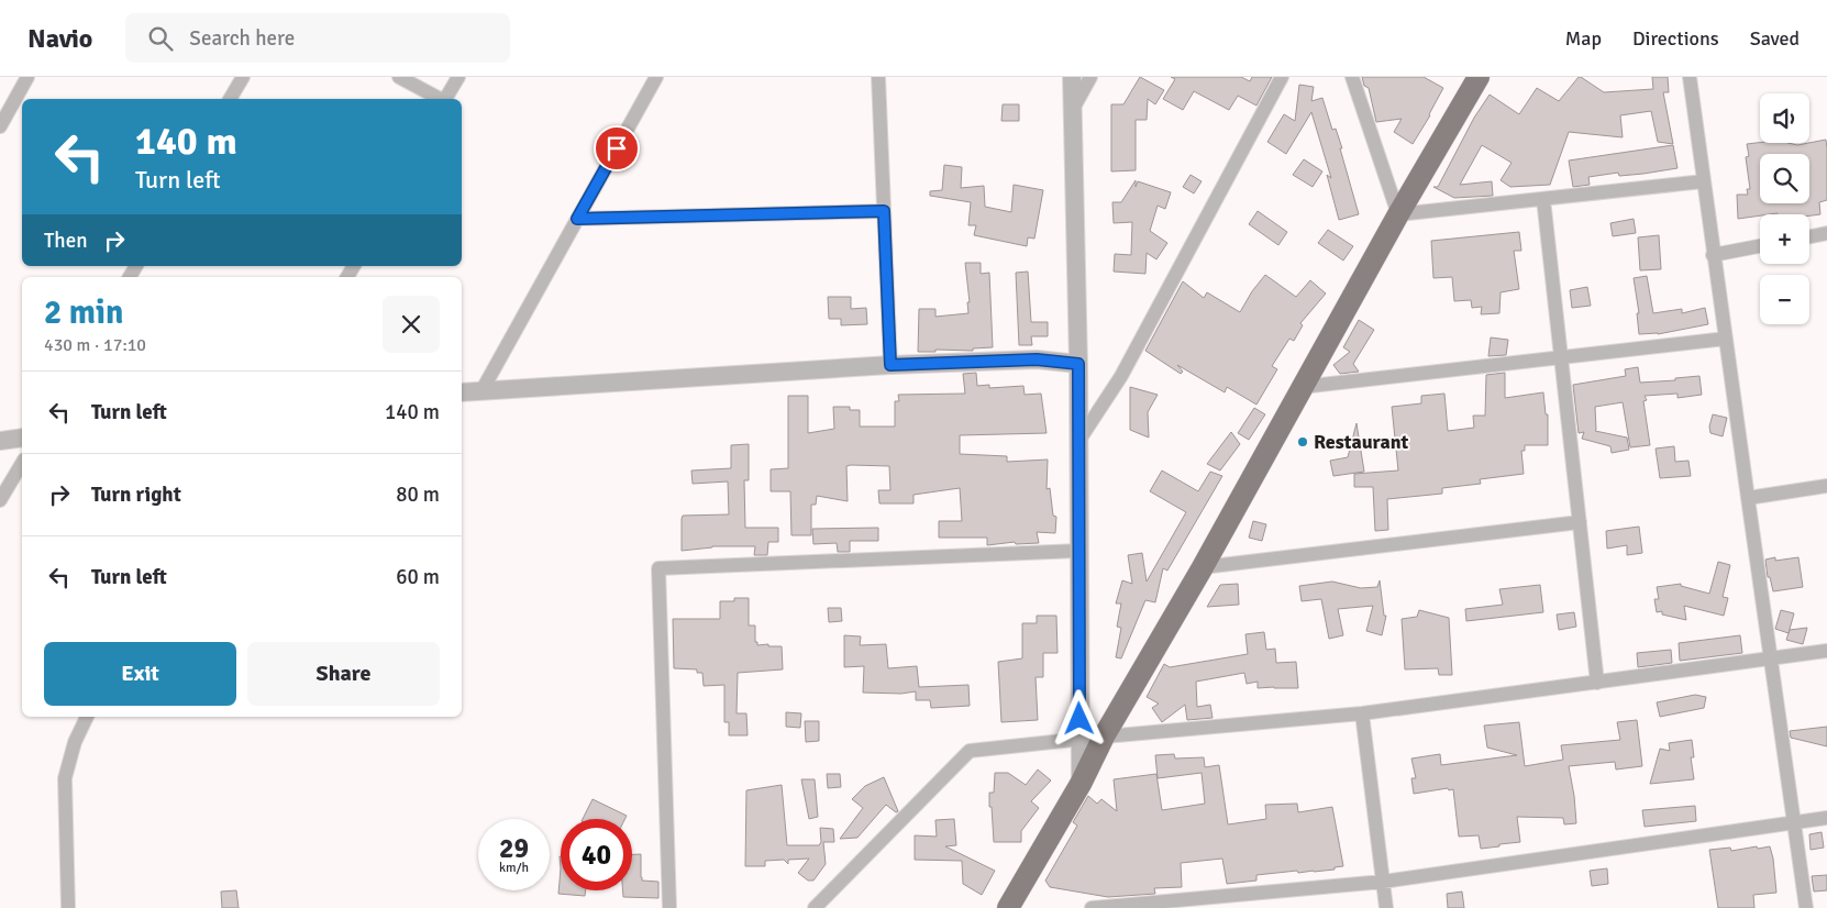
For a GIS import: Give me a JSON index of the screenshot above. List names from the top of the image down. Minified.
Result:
{"places":["Restaurant"],"page":{"header":"Navio","search":"Search here","nav":["Map","Directions","Saved"],"map_buttons":["+","−"],"turn":["140 m","Turn left"],"then":"Then","heading":["2 min","430 m · 17:10"],"list":[{"name":"Turn left","value":"140 m"},{"name":"Turn right","value":"80 m"},{"name":"Turn left","value":"60 m"}],"buttons":["Exit","Share"],"speed":"29 km/h","limit":"40"}}
